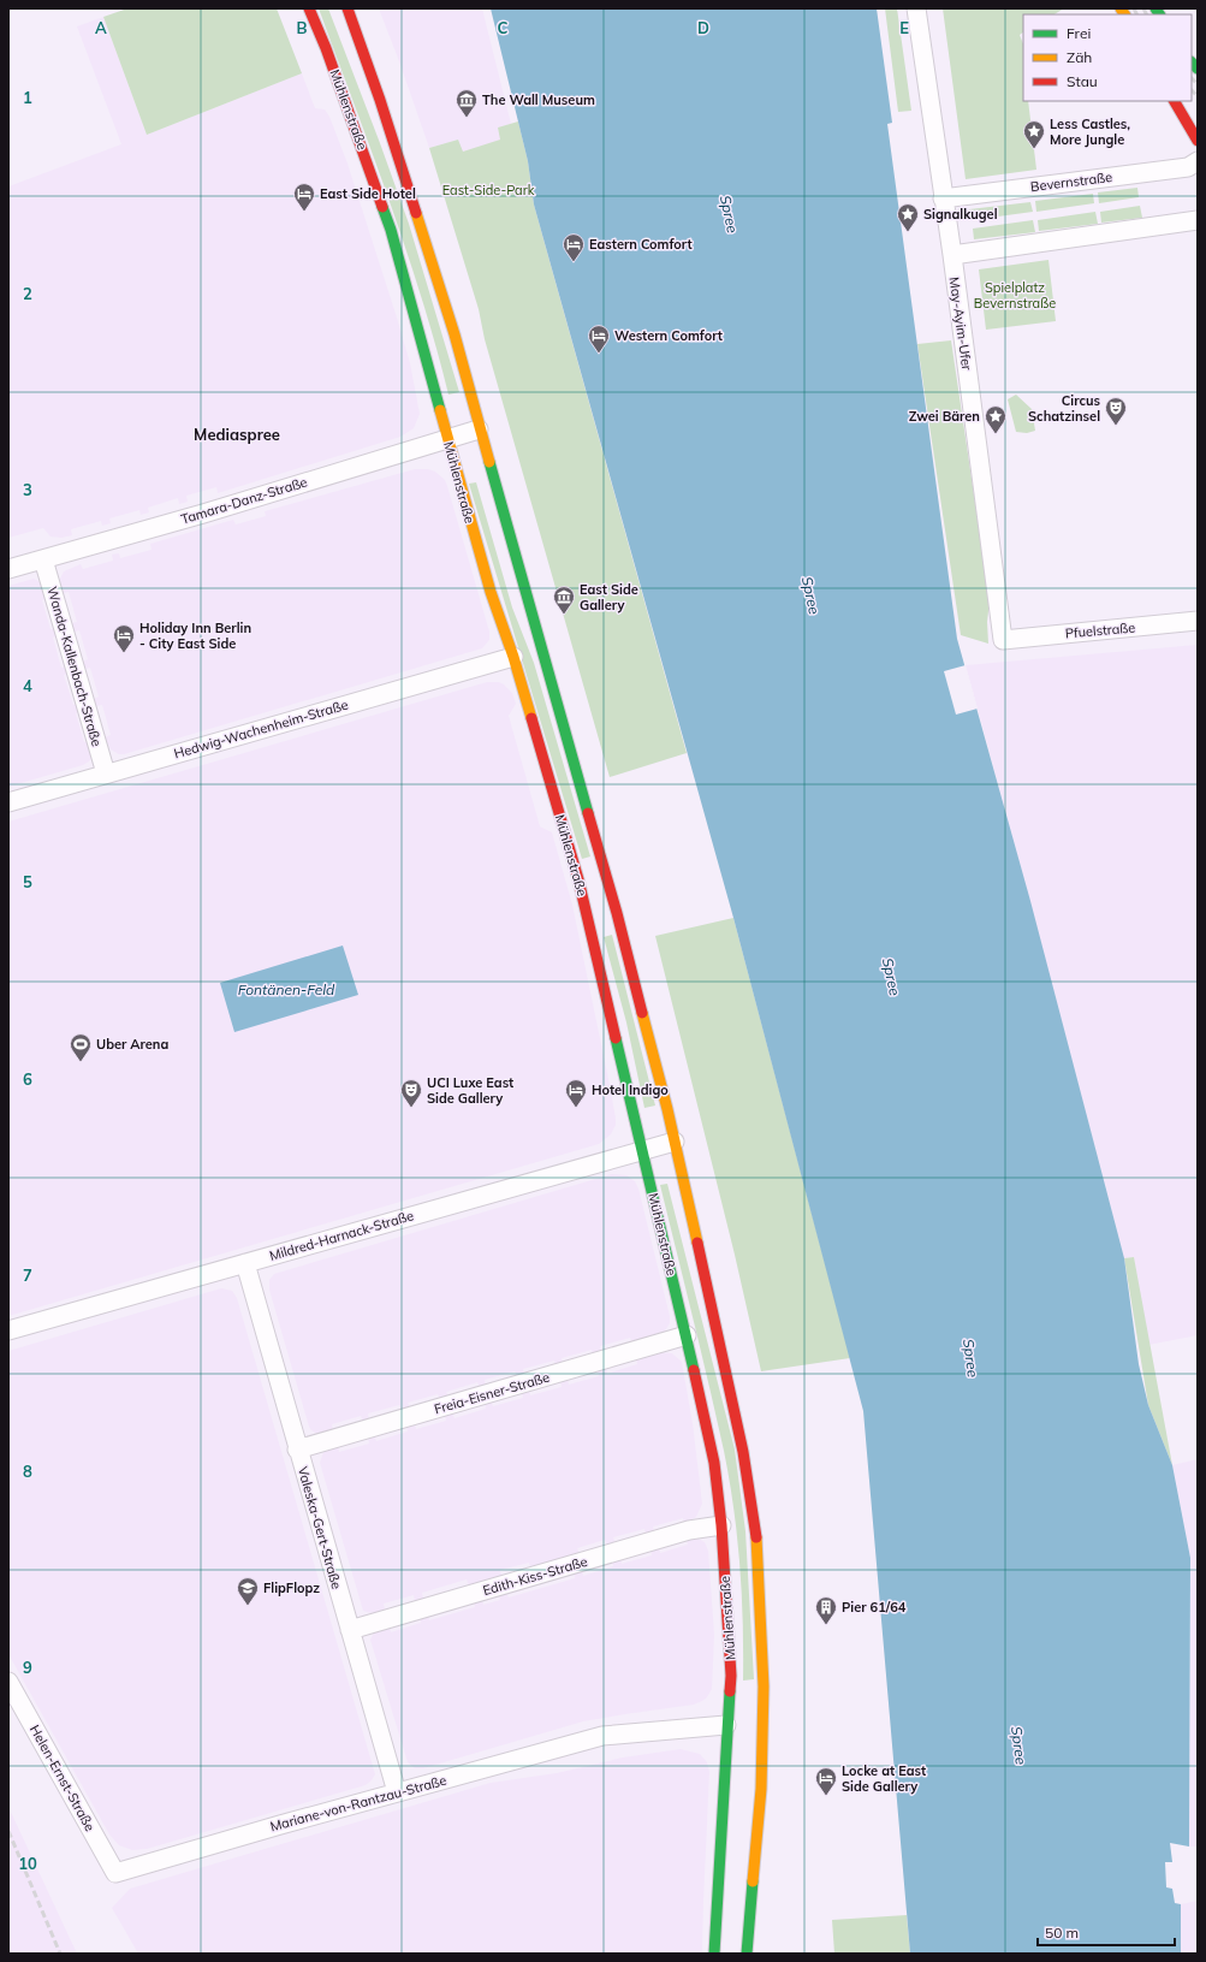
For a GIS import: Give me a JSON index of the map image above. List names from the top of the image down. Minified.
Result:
{"streets":{"main road":["Mühlenstraße"],"street":["Bevernstraße","May-Ayim-Ufer","Tamara-Danz-Straße","Pfuelstraße","Wanda-Kallenbach-Straße","Hedwig-Wachenheim-Straße","Mildred-Harnack-Straße","Freia-Eisner-Straße","Valeska-Gert-Straße","Edith-Kiss-Straße","Helen-Ernst-Straße","Mariane-von-Rantzau-Straße"]},"crossings":[["Mühlenstraße","Tamara-Danz-Straße"],["Mühlenstraße","Hedwig-Wachenheim-Straße"],["Mühlenstraße","Mildred-Harnack-Straße"],["Mühlenstraße","Freia-Eisner-Straße"],["Mühlenstraße","Edith-Kiss-Straße"],["Mühlenstraße","Mariane-von-Rantzau-Straße"],["Bevernstraße","May-Ayim-Ufer"],["May-Ayim-Ufer","Pfuelstraße"],["Tamara-Danz-Straße","Wanda-Kallenbach-Straße"],["Wanda-Kallenbach-Straße","Hedwig-Wachenheim-Straße"],["Mildred-Harnack-Straße","Valeska-Gert-Straße"],["Freia-Eisner-Straße","Valeska-Gert-Straße"],["Valeska-Gert-Straße","Edith-Kiss-Straße"],["Valeska-Gert-Straße","Mariane-von-Rantzau-Straße"],["Helen-Ernst-Straße","Mariane-von-Rantzau-Straße"]],"districts":["Mediaspree"],"water":["Spree","Fontänen-Feld"],"parks":["East-Side-Park","Spielplatz Bevernstraße"],"places":{"museum":["The Wall Museum","East Side Gallery"],"place":["Less Castles, More Jungle","Signalkugel","Zwei Bären"],"hotel":["East Side Hotel","Eastern Comfort","Western Comfort","Holiday Inn Berlin - City East Side","Hotel Indigo","Locke at East Side Gallery"],"theatre":["Circus Schatzinsel","UCI Luxe East Side Gallery"],"sports":["Uber Arena"],"school or university":["FlipFlopz"],"building":["Pier 61/64"]},"legend":["Frei","Zäh","Stau"],"scale_bar":"50 m","grid":{"columns":["A","B","C","D","E"],"rows":["1","2","3","4","5","6","7","8","9","10"]}}
